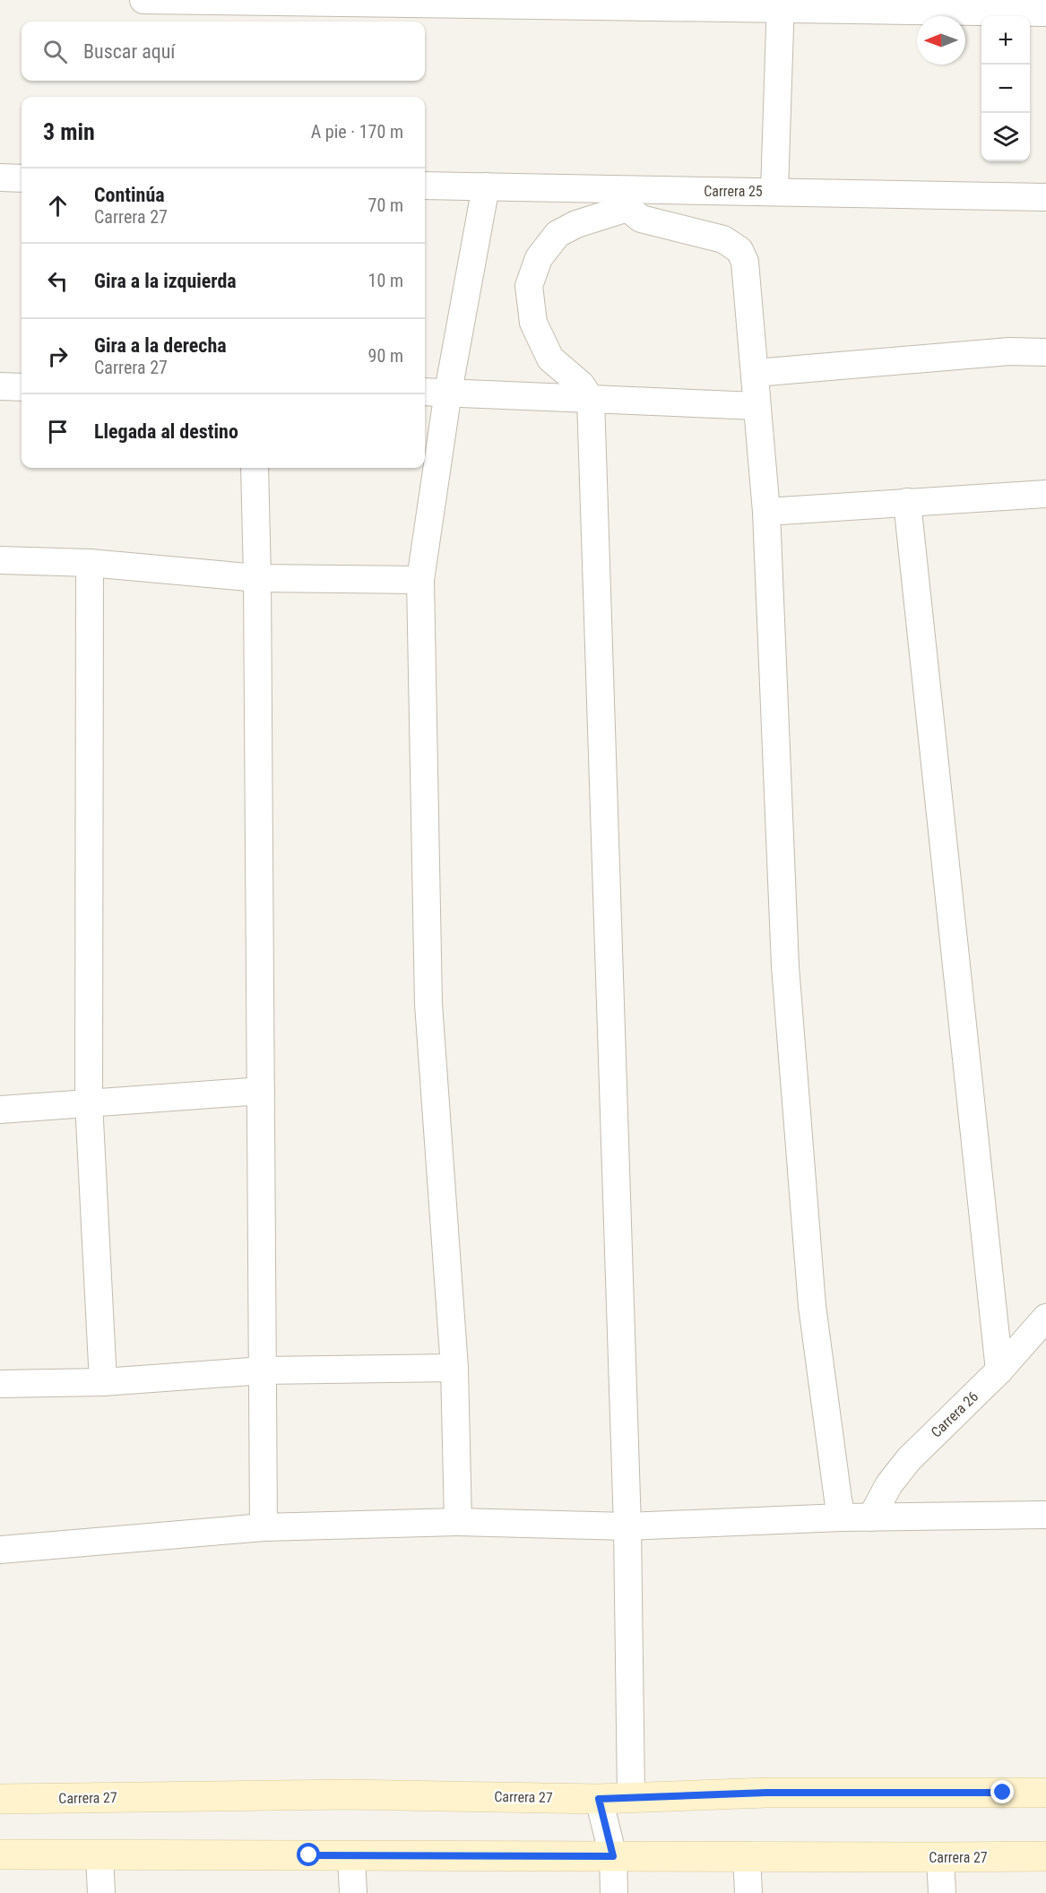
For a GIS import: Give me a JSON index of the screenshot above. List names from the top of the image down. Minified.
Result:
{"streets":{"street":["Carrera 25","Carrera 26","Carrera 27"]},"north":"left","page":{"map_buttons":["+","−"],"search":"Buscar aquí","heading":["3 min","A pie · 170 m"],"list":[["Continúa","Carrera 27","70 m"],["Gira a la izquierda","10 m"],["Gira a la derecha","Carrera 27","90 m"],"Llegada al destino"]}}
